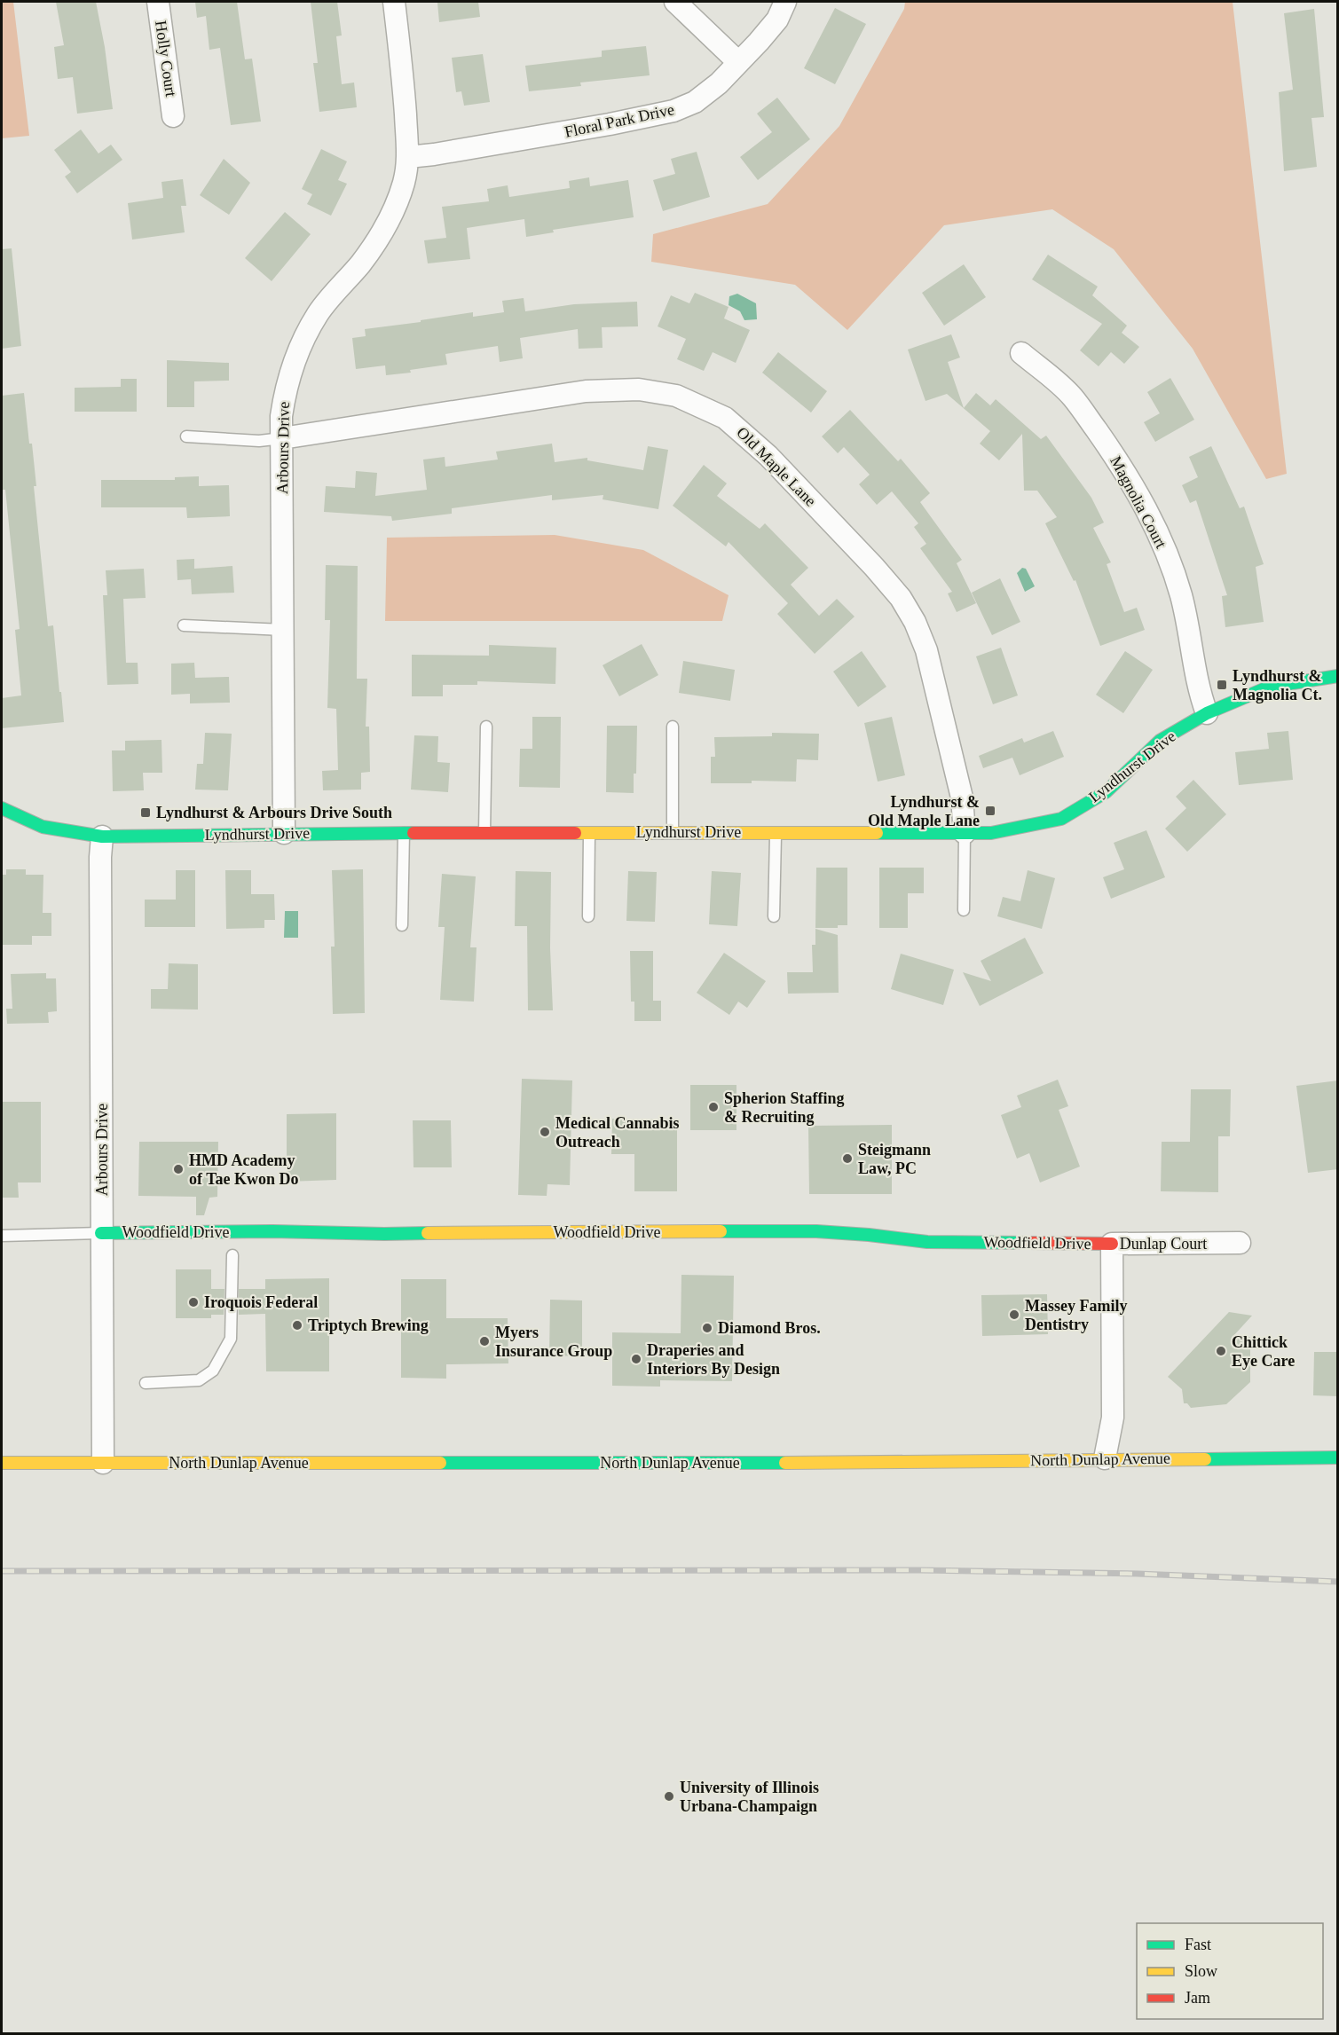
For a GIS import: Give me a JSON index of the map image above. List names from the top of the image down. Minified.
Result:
{"streets":{"street":["Holly Court","Floral Park Drive","Arbours Drive","Old Maple Lane","Magnolia Court","Lyndhurst Drive","Woodfield Drive","Dunlap Court","North Dunlap Avenue"]},"crossings":[["Floral Park Drive","Arbours Drive"],["Arbours Drive","Old Maple Lane"],["Arbours Drive","Lyndhurst Drive"],["Arbours Drive","Woodfield Drive"],["Arbours Drive","North Dunlap Avenue"],["Old Maple Lane","Lyndhurst Drive"],["Magnolia Court","Lyndhurst Drive"],["Woodfield Drive","Dunlap Court"],["Dunlap Court","North Dunlap Avenue"]],"places":{"transit":["Lyndhurst & Magnolia Ct.","Lyndhurst & Old Maple Lane","Lyndhurst & Arbours Drive South"],"other":["Spherion Staffing & Recruiting","Medical Cannabis Outreach","Steigmann Law, PC","HMD Academy of Tae Kwon Do","Iroquois Federal","Massey Family Dentistry","Triptych Brewing","Diamond Bros.","Myers Insurance Group","Chittick Eye Care","Draperies and Interiors By Design","University of Illinois Urbana-Champaign"]},"legend":["Fast","Slow","Jam"]}
